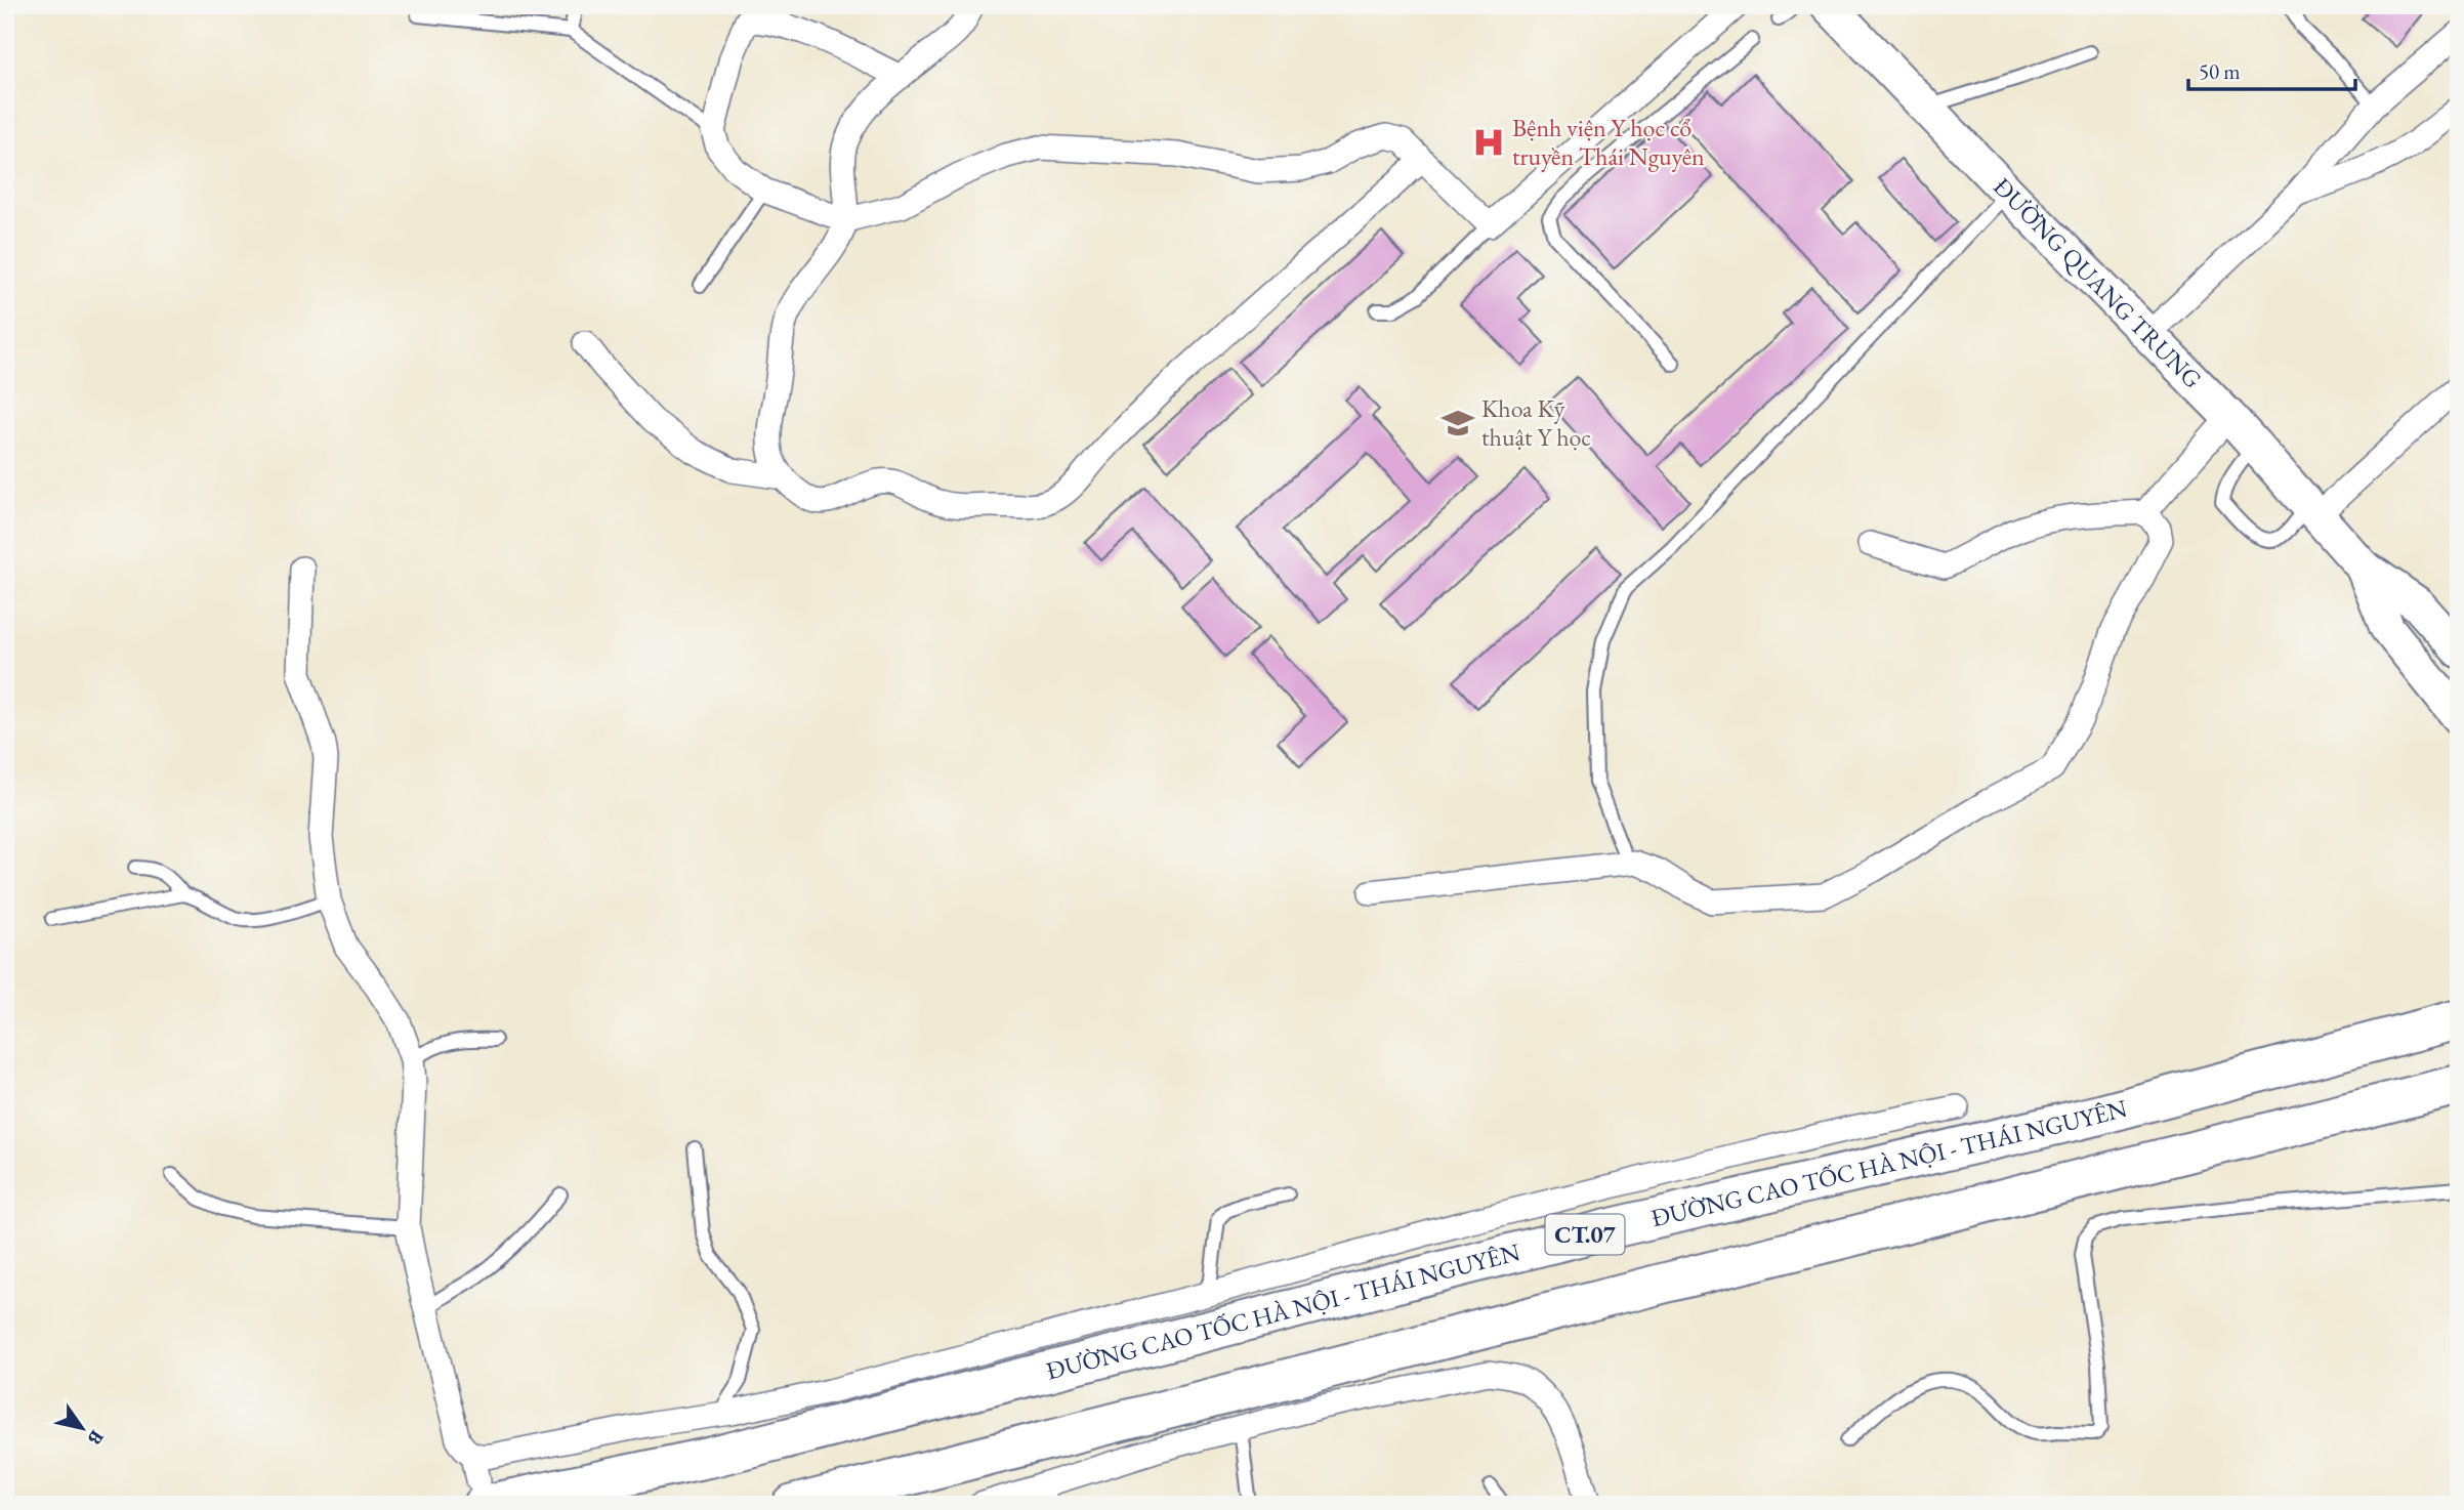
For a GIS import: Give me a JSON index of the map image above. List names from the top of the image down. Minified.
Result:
{"streets":{"highway":["ĐƯỜNG CAO TỐC HÀ NỘI - THÁI NGUYÊN","CT.07"],"main road":["ĐƯỜNG QUANG TRUNG"]},"places":{"hospital":["Bệnh viện Y học cổ truyền Thái Nguyên"],"school or university":["Khoa Kỹ thuật Y học"]},"scale_bar":"50 m","north":"bottom right"}
